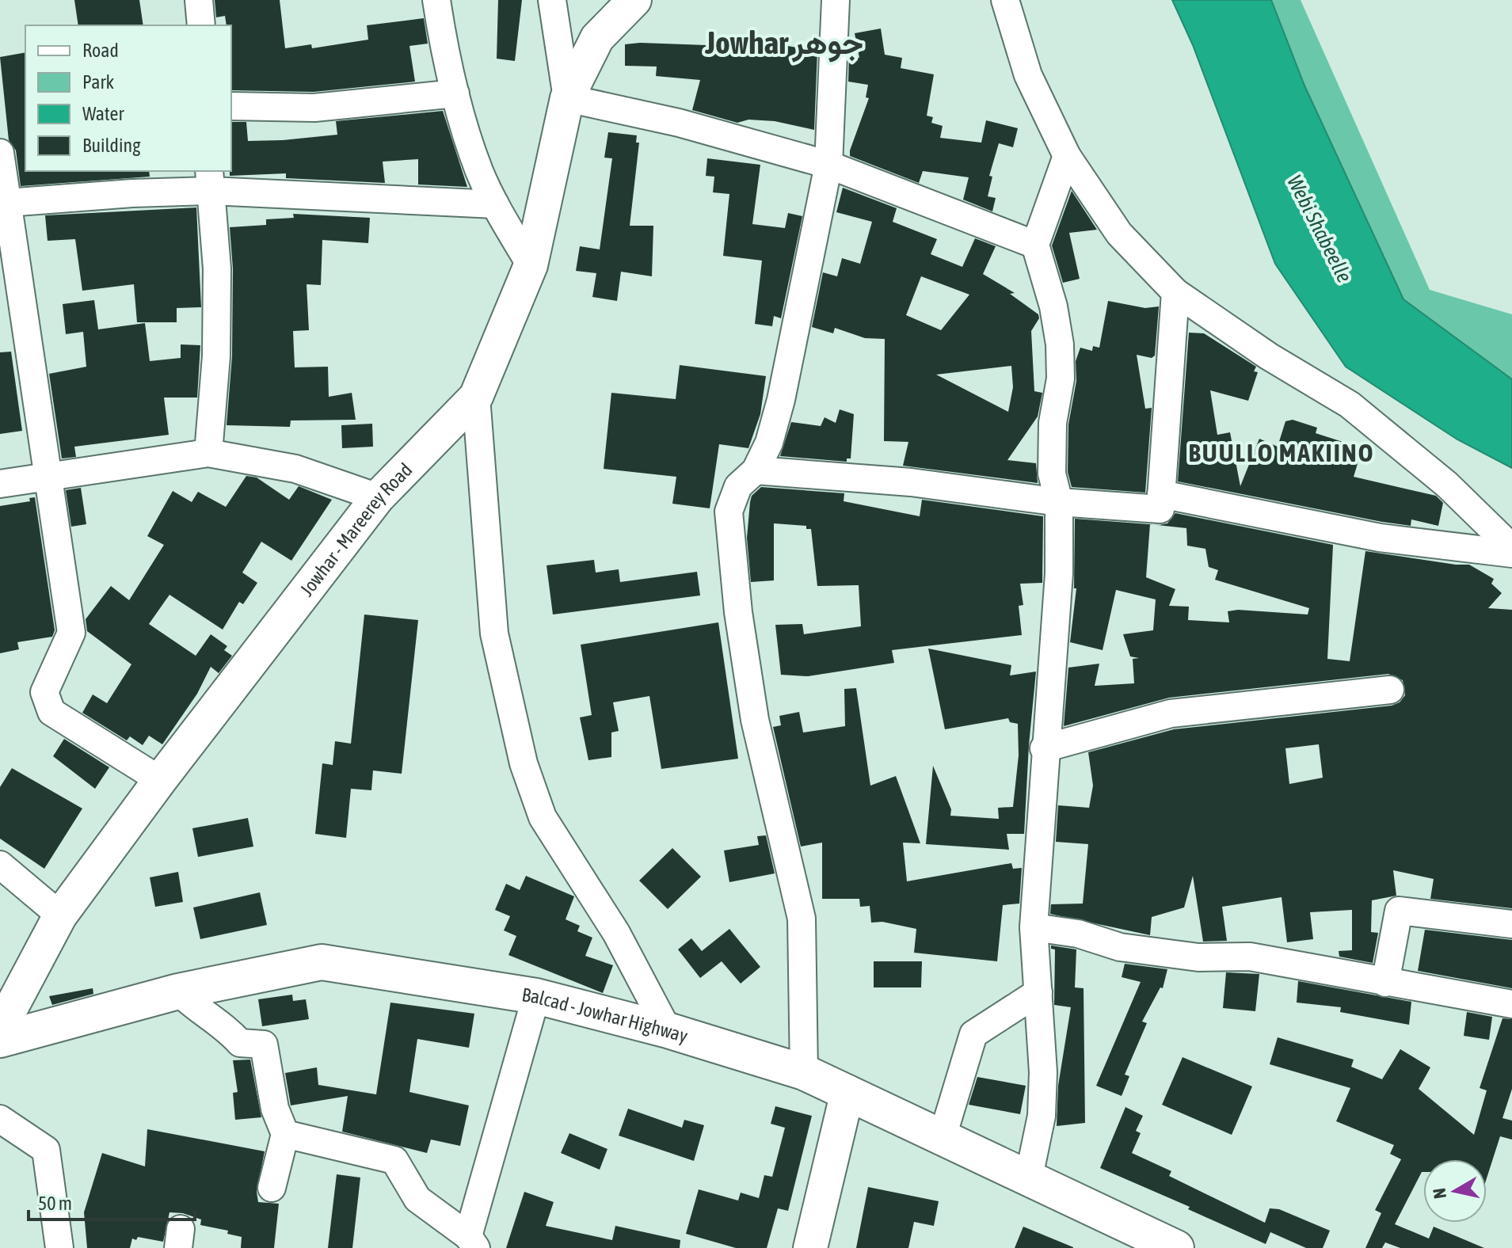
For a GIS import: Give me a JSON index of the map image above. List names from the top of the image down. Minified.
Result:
{"streets":{"main road":["Balcad - Jowhar Highway"],"street":["Jowhar - Mareerey Road"]},"districts":["Jowhar جوهر","BUULLO MAKIINO"],"water":["Webi Shabeelle"],"legend":["Road","Park","Water","Building"],"scale_bar":"50 m","north":"left"}
